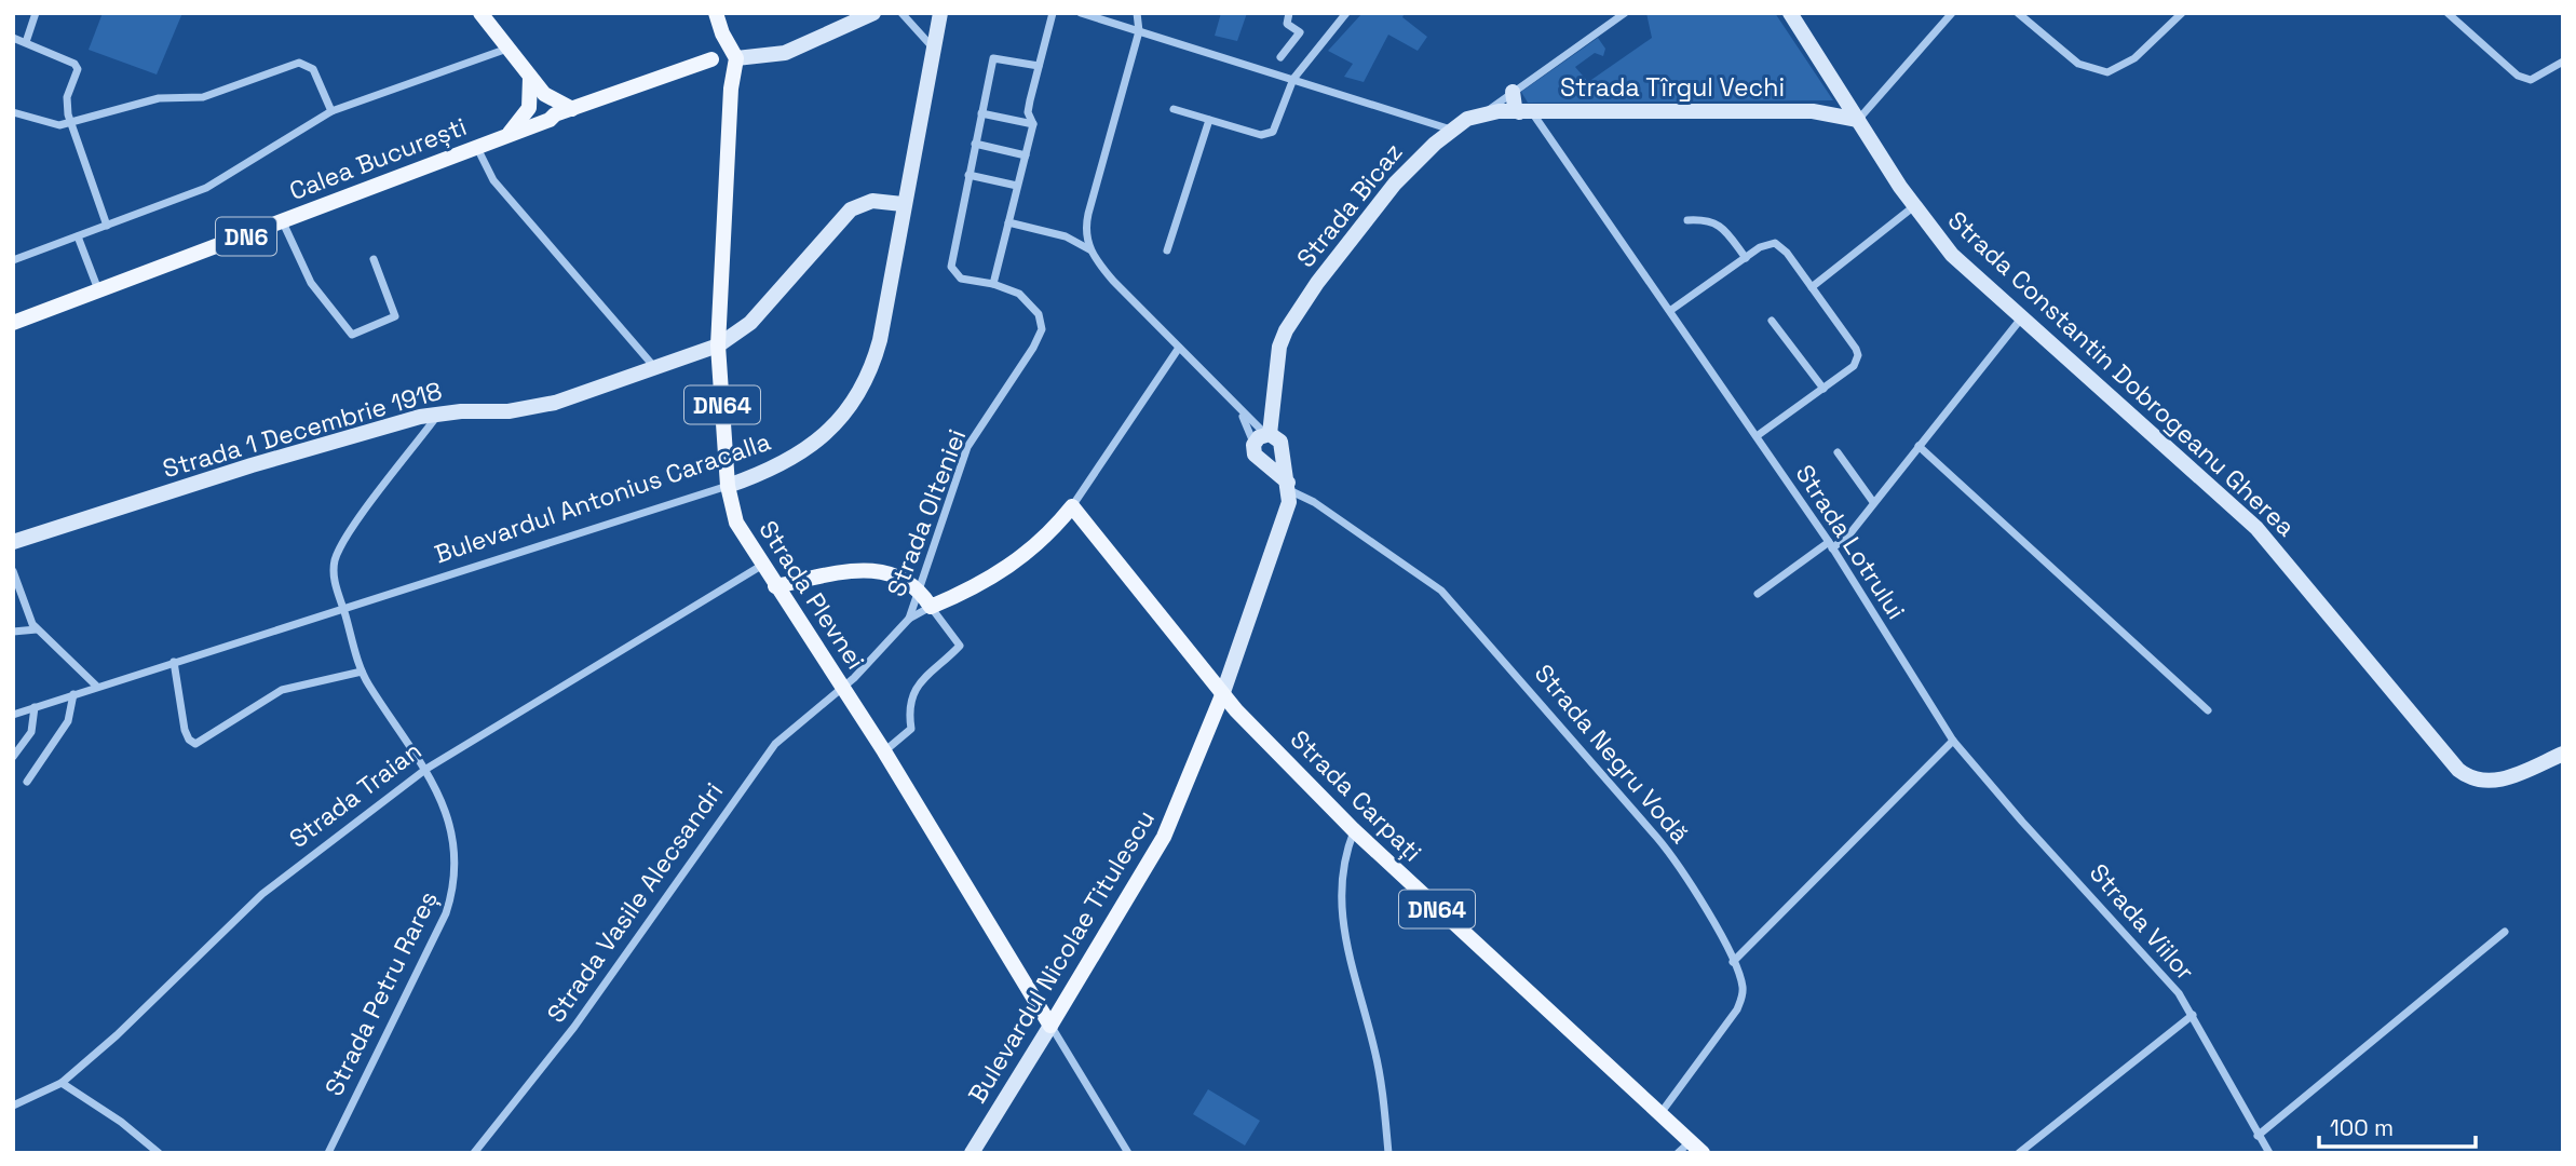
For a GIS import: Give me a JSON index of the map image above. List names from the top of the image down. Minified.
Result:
{"streets":{"main road":["Strada Tîrgul Vechi","Calea București","Strada Bicaz","DN6","Strada Constantin Dobrogeanu Gherea","DN64","Strada 1 Decembrie 1918","Bulevardul Antonius Caracalla","Strada Plevnei","Strada Carpați","Bulevardul Nicolae Titulescu"],"street":["Strada Olteniei","Strada Lotrului","Strada Negru Vodă","Strada Traian","Strada Vasile Alecsandri","Strada Viilor","Strada Petru Rareș"]},"crossings":[["Strada Tîrgul Vechi","Strada Bicaz"],["Strada Tîrgul Vechi","Strada Constantin Dobrogeanu Gherea"],["Strada Tîrgul Vechi","Strada Lotrului"],["Strada Bicaz","Bulevardul Nicolae Titulescu"],["Strada 1 Decembrie 1918","Bulevardul Antonius Caracalla"],["Strada 1 Decembrie 1918","Strada Plevnei"],["Strada 1 Decembrie 1918","Strada Petru Rareș"],["Bulevardul Antonius Caracalla","Strada Plevnei"],["Bulevardul Antonius Caracalla","Strada Petru Rareș"],["Strada Lotrului","Strada Viilor"],["Strada Plevnei","Strada Traian"],["Strada Plevnei","Strada Vasile Alecsandri"],["Strada Plevnei","Bulevardul Nicolae Titulescu"],["Strada Negru Vodă","Strada Carpați"],["Strada Negru Vodă","Bulevardul Nicolae Titulescu"],["Strada Traian","Strada Petru Rareș"],["Strada Carpați","Bulevardul Nicolae Titulescu"]],"scale_bar":"100 m"}
